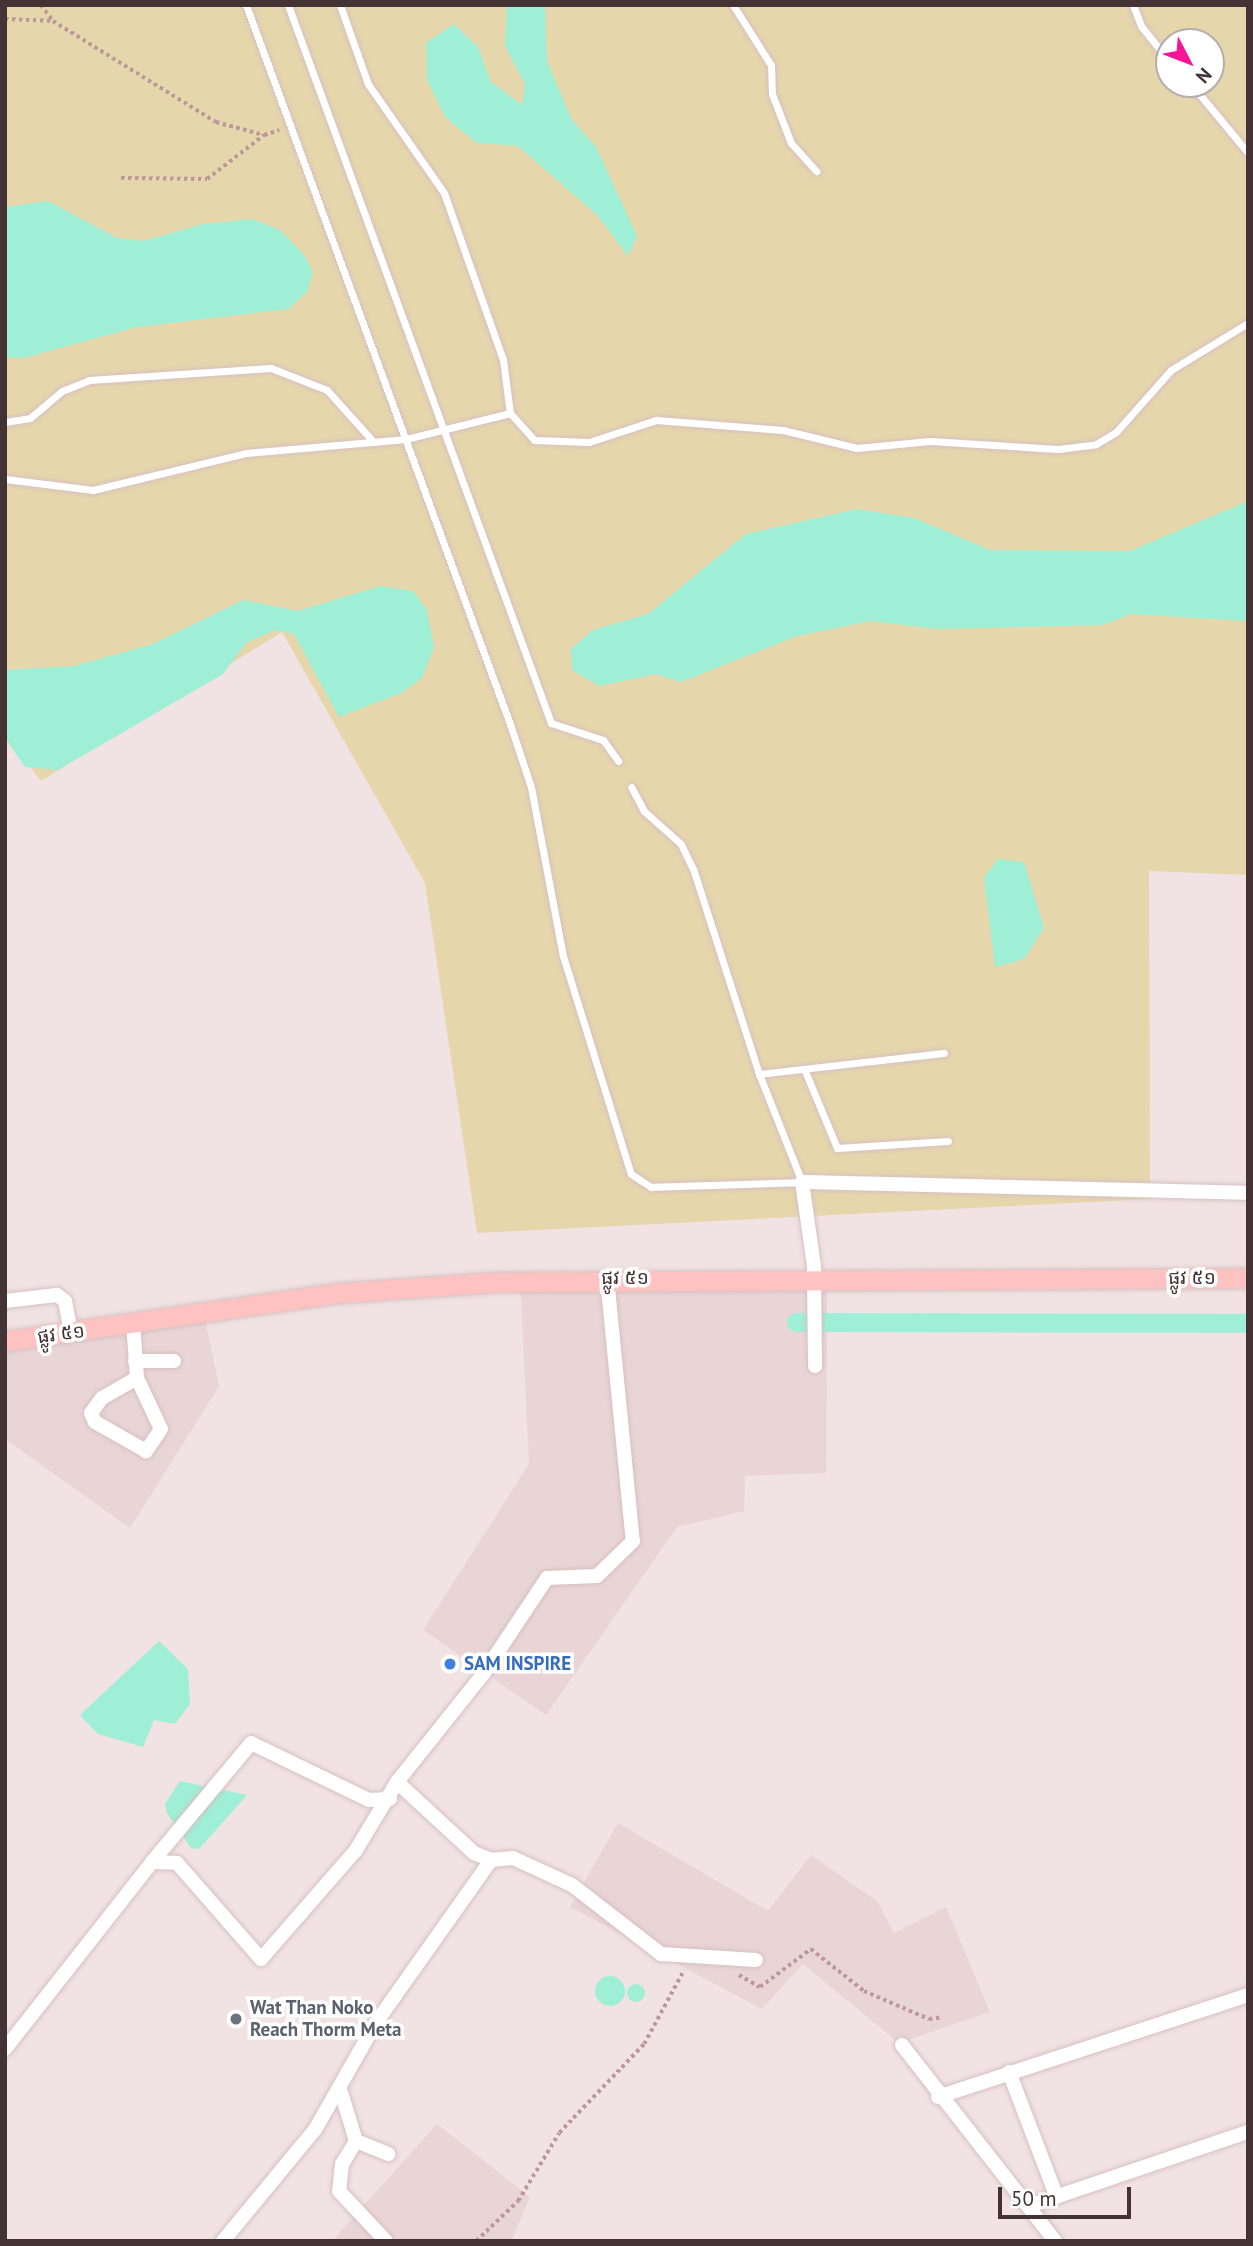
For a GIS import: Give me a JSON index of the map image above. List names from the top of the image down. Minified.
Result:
{"streets":{"main road":["ផ្លូវ ៥១"]},"places":["SAM INSPIRE","Wat Than Noko Reach Thorm Meta"],"scale_bar":"50 m","north":"bottom right"}
